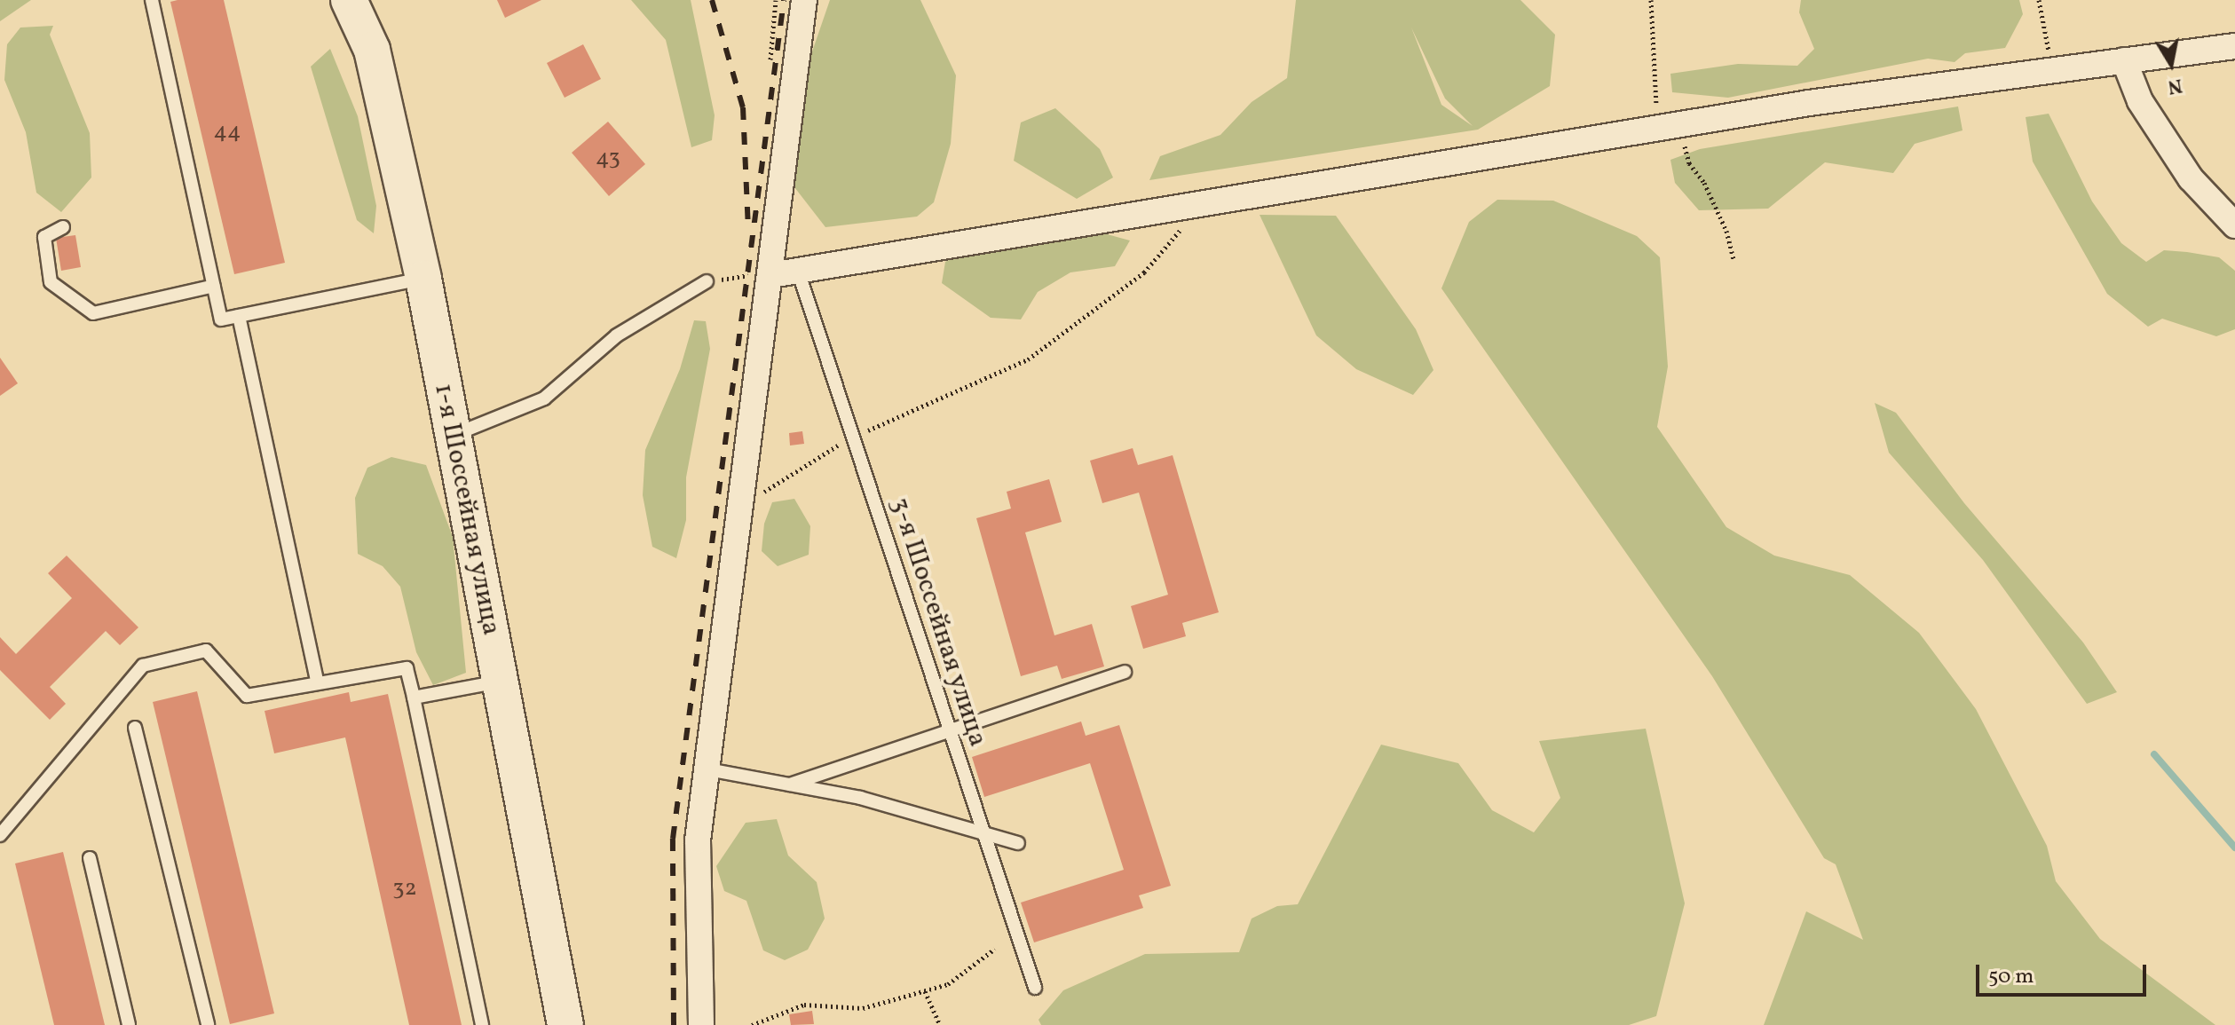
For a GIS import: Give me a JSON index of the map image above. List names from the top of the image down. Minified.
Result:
{"streets":{"street":["1-я Шоссейная улица"],"lane":["3-я Шоссейная улица"]},"house_numbers":["44","43","32"],"scale_bar":"50 m","north":"bottom"}
